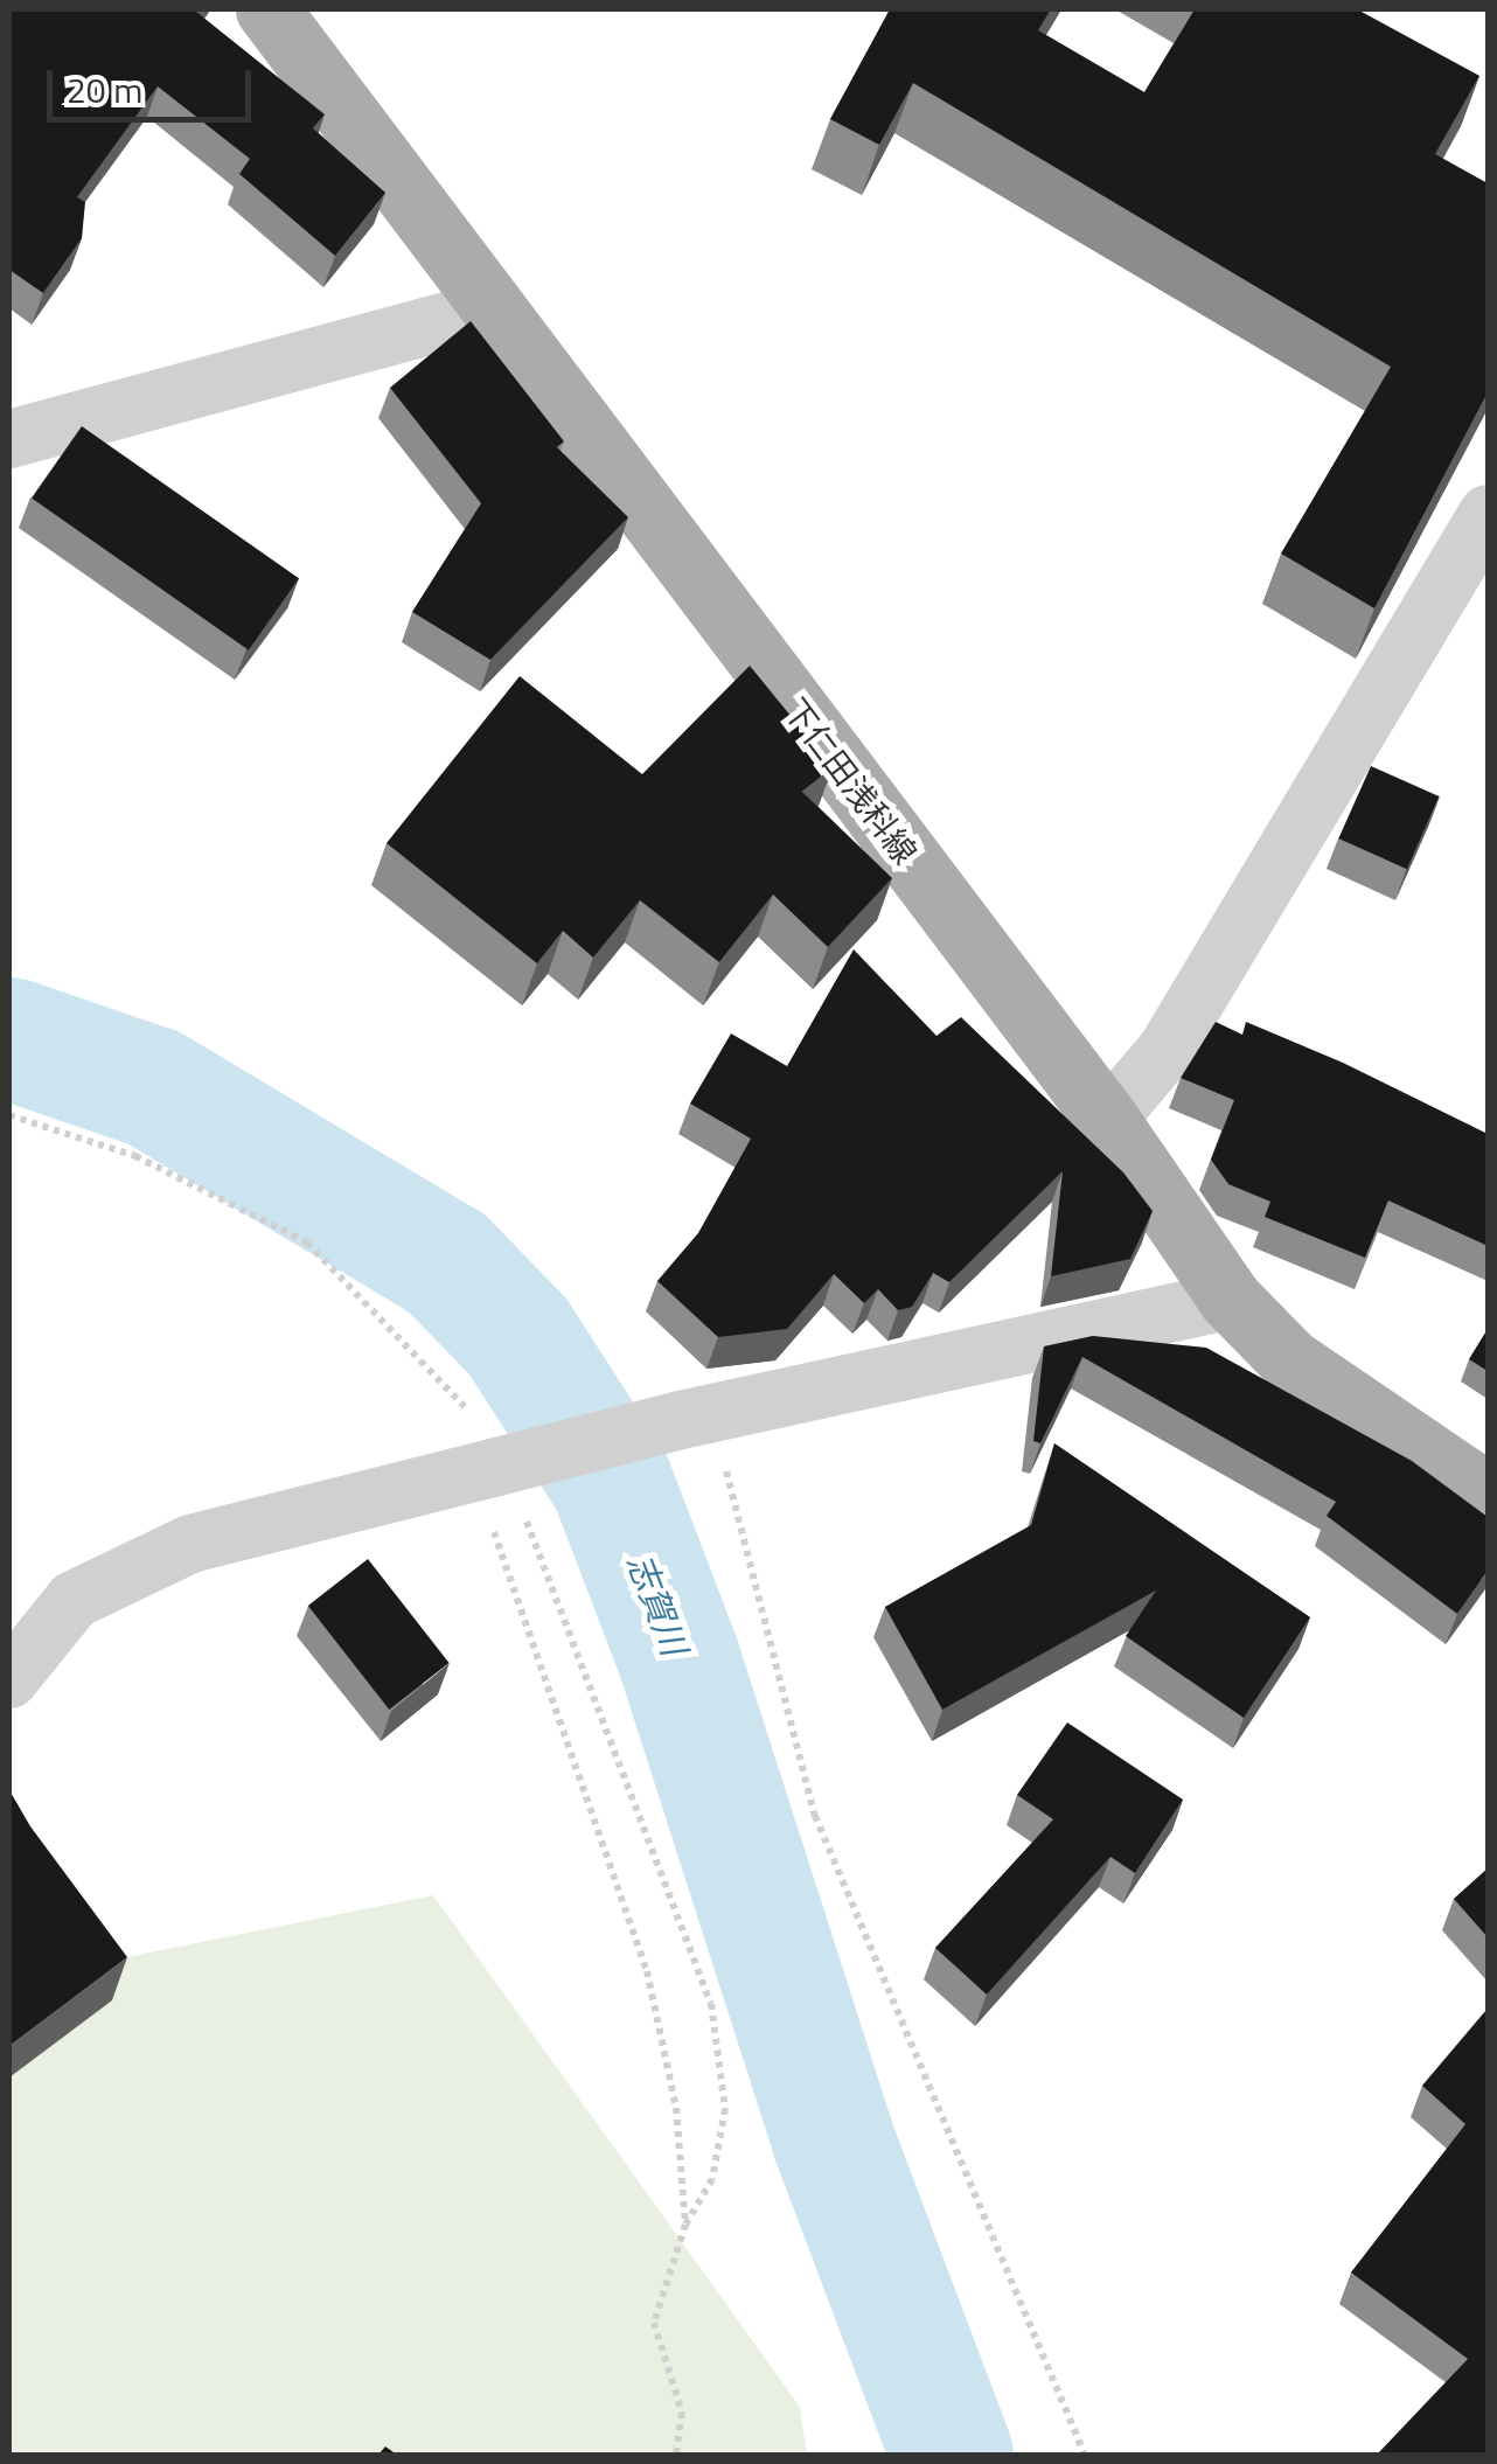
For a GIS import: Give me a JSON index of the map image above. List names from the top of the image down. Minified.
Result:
{"streets":{"main road":["下仁田浅科線"]},"water":["志賀川"],"scale_bar":"20 m"}
